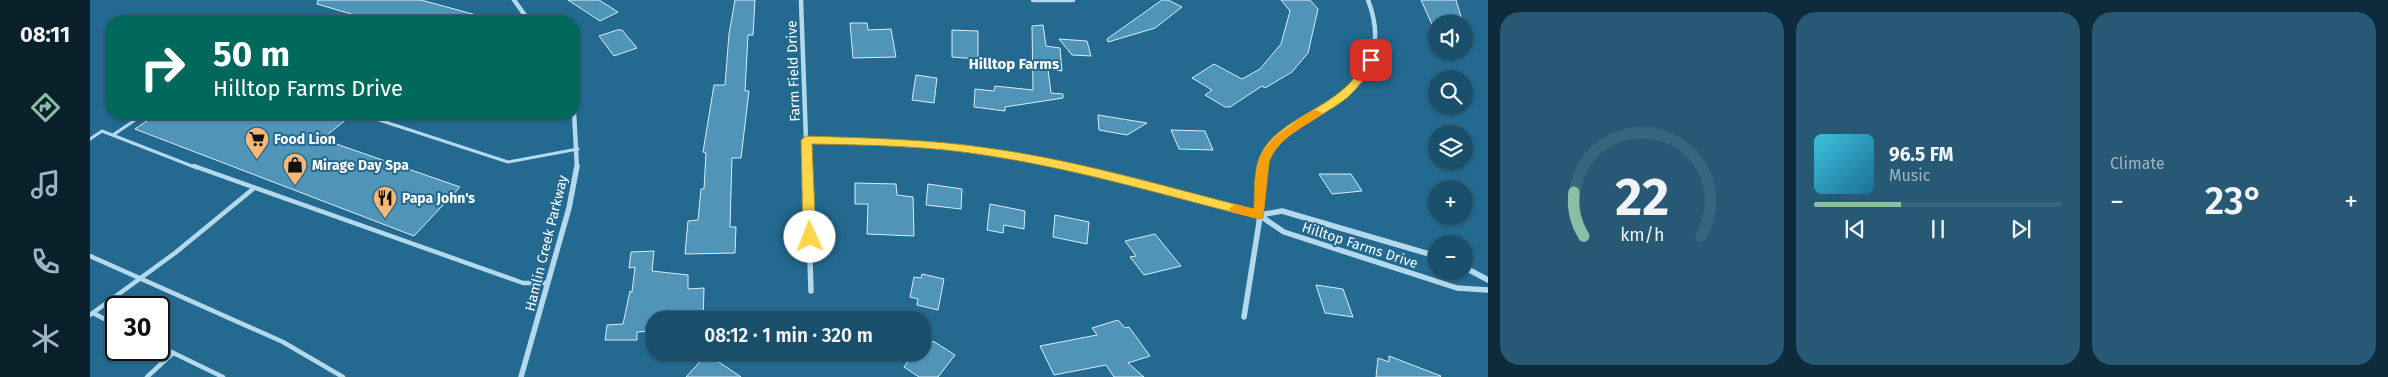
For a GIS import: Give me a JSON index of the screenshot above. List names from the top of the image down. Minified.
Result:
{"streets":{"street":["Farm Field Drive","Hamlin Creek Parkway","Hilltop Farms Drive"]},"crossings":[["Farm Field Drive","Hilltop Farms Drive"]],"districts":["Hilltop Farms"],"places":{"supermarket":["Food Lion"],"shop":["Mirage Day Spa"],"restaurant":["Papa John's"]},"page":{"tabs":"08:11","tile":"Climate","map_buttons":["+","−"],"turn":["50 m","Hilltop Farms Drive"],"song":["96.5 FM","Music"],"heat":["−","23°","+"],"limit":"30","trip":"08:12 · 1 min · 320 m","gauge":["22","km/h"]}}
